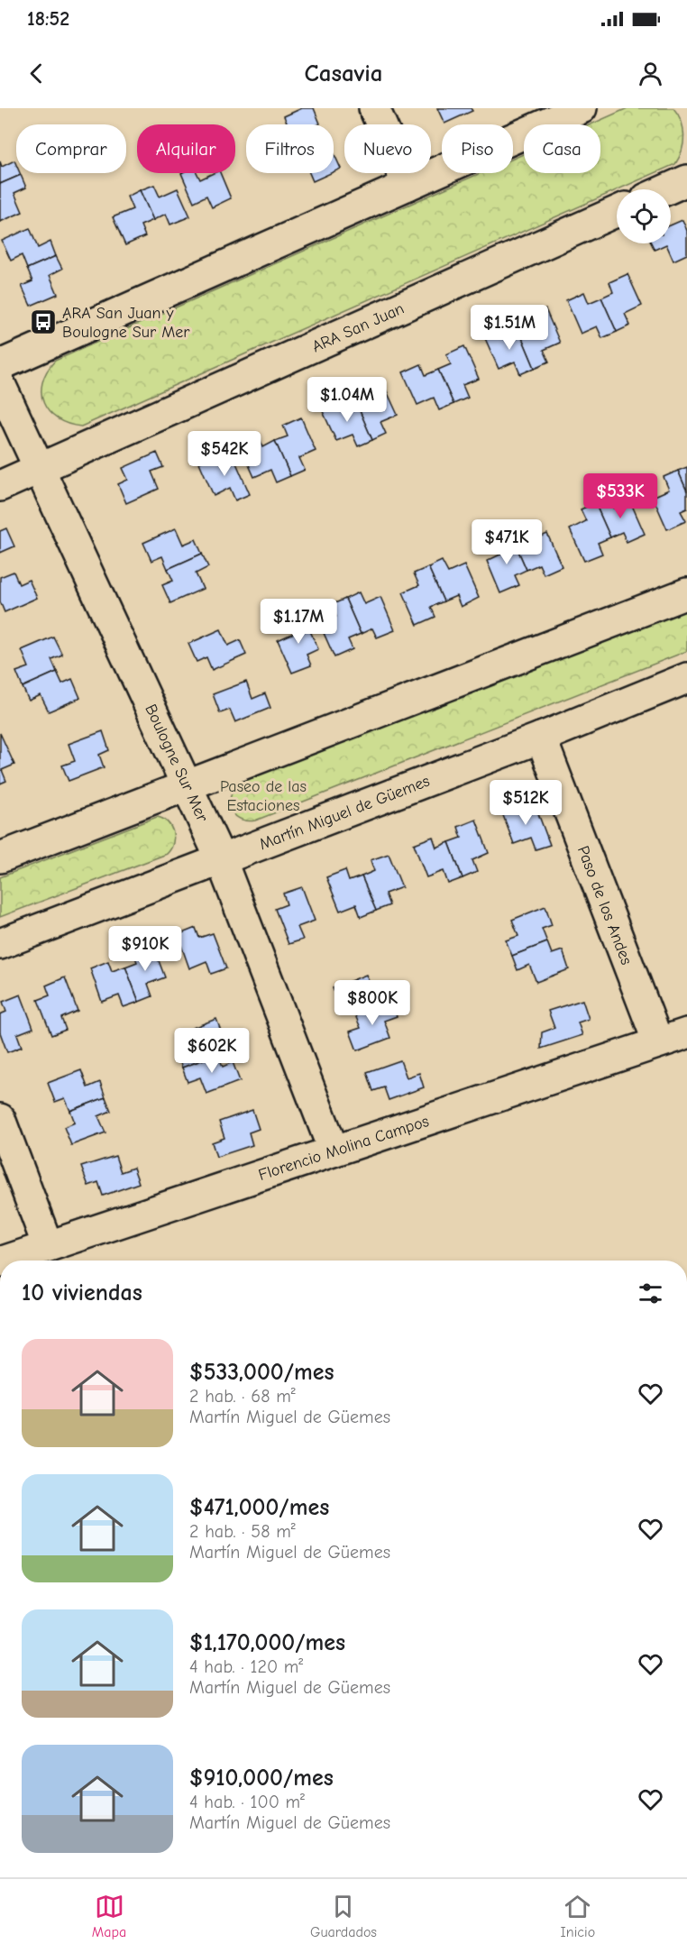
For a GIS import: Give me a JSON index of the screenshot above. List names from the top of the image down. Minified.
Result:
{"streets":{"street":["ARA San Juan","Boulogne Sur Mer","Martín Miguel de Güemes","Paso de los Andes","Florencio Molina Campos"]},"crossings":[["ARA San Juan","Boulogne Sur Mer"],["Boulogne Sur Mer","Martín Miguel de Güemes"],["Boulogne Sur Mer","Florencio Molina Campos"],["Martín Miguel de Güemes","Paso de los Andes"],["Paso de los Andes","Florencio Molina Campos"]],"parks":["Paseo de las Estaciones"],"places":{"bus stop":["ARA San Juan y Boulogne Sur Mer"]},"page":{"status":"18:52","header":"Casavia","chip":["Comprar","Alquilar","Filtros","Nuevo","Piso","Casa"],"price":["$1.51M","$1.04M","$542K","$533K","$471K","$1.17M","$512K","$910K","$800K","$602K"],"heading":"10 viviendas","list":[{"name":"$533,000/mes","note":"2 hab. · 68 m² · Martín Miguel de Güemes"},{"name":"$471,000/mes","note":"2 hab. · 58 m² · Martín Miguel de Güemes"},{"name":"$1,170,000/mes","note":"4 hab. · 120 m² · Martín Miguel de Güemes"},{"name":"$910,000/mes","note":"4 hab. · 100 m² · Martín Miguel de Güemes"}],"tabs":["Mapa","Guardados","Inicio"]}}
